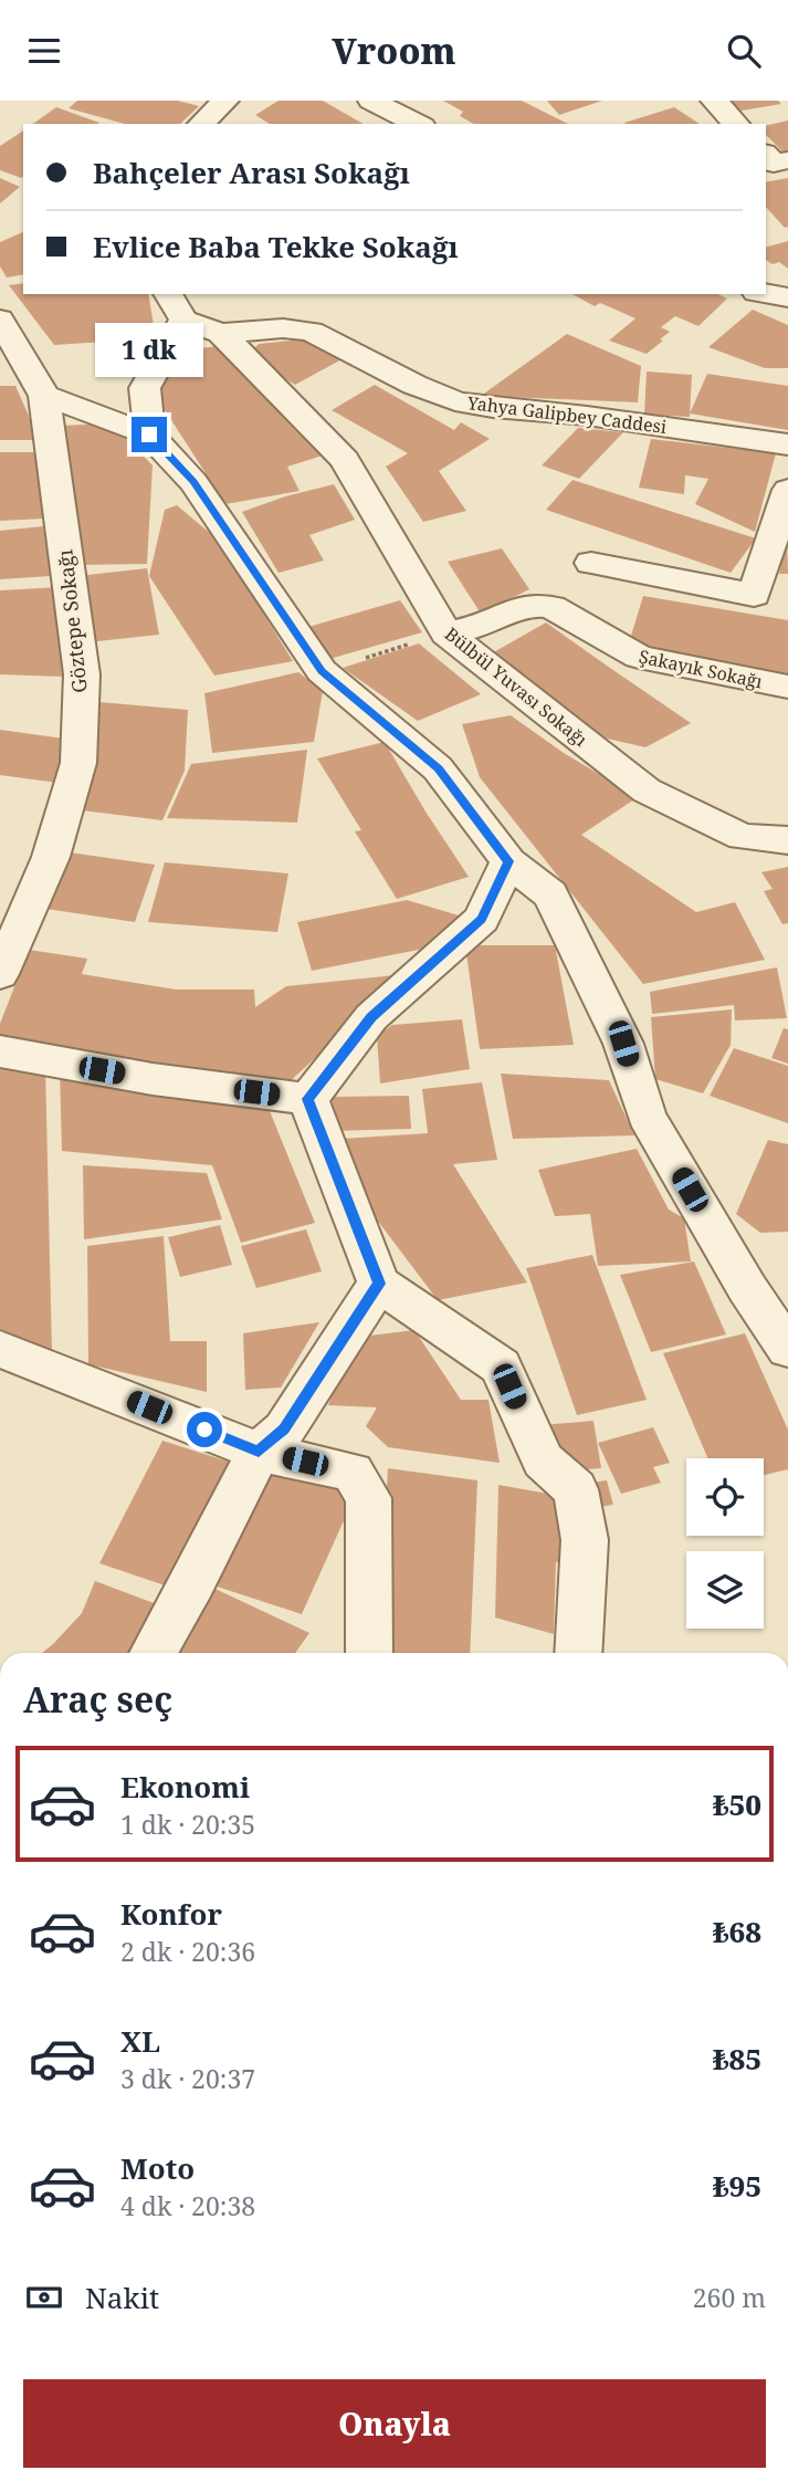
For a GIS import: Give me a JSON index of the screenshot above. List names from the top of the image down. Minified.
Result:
{"streets":{"street":["Yahya Galipbey Caddesi","Göztepe Sokağı","Şakayık Sokağı","Bülbül Yuvası Sokağı"]},"crossings":[["Yahya Galipbey Caddesi","Bülbül Yuvası Sokağı"],["Şakayık Sokağı","Bülbül Yuvası Sokağı"]],"page":{"header":"Vroom","banner":["Bahçeler Arası Sokağı","Evlice Baba Tekke Sokağı"],"bubble":"1 dk","heading":"Araç seç","list":[{"name":"Ekonomi","note":"1 dk · 20:35","value":"₺50"},{"name":"Konfor","note":"2 dk · 20:36","value":"₺68"},{"name":"XL","note":"3 dk · 20:37","value":"₺85"},{"name":"Moto","note":"4 dk · 20:38","value":"₺95"}],"pay":["Nakit","260 m"],"buttons":"Onayla"}}
